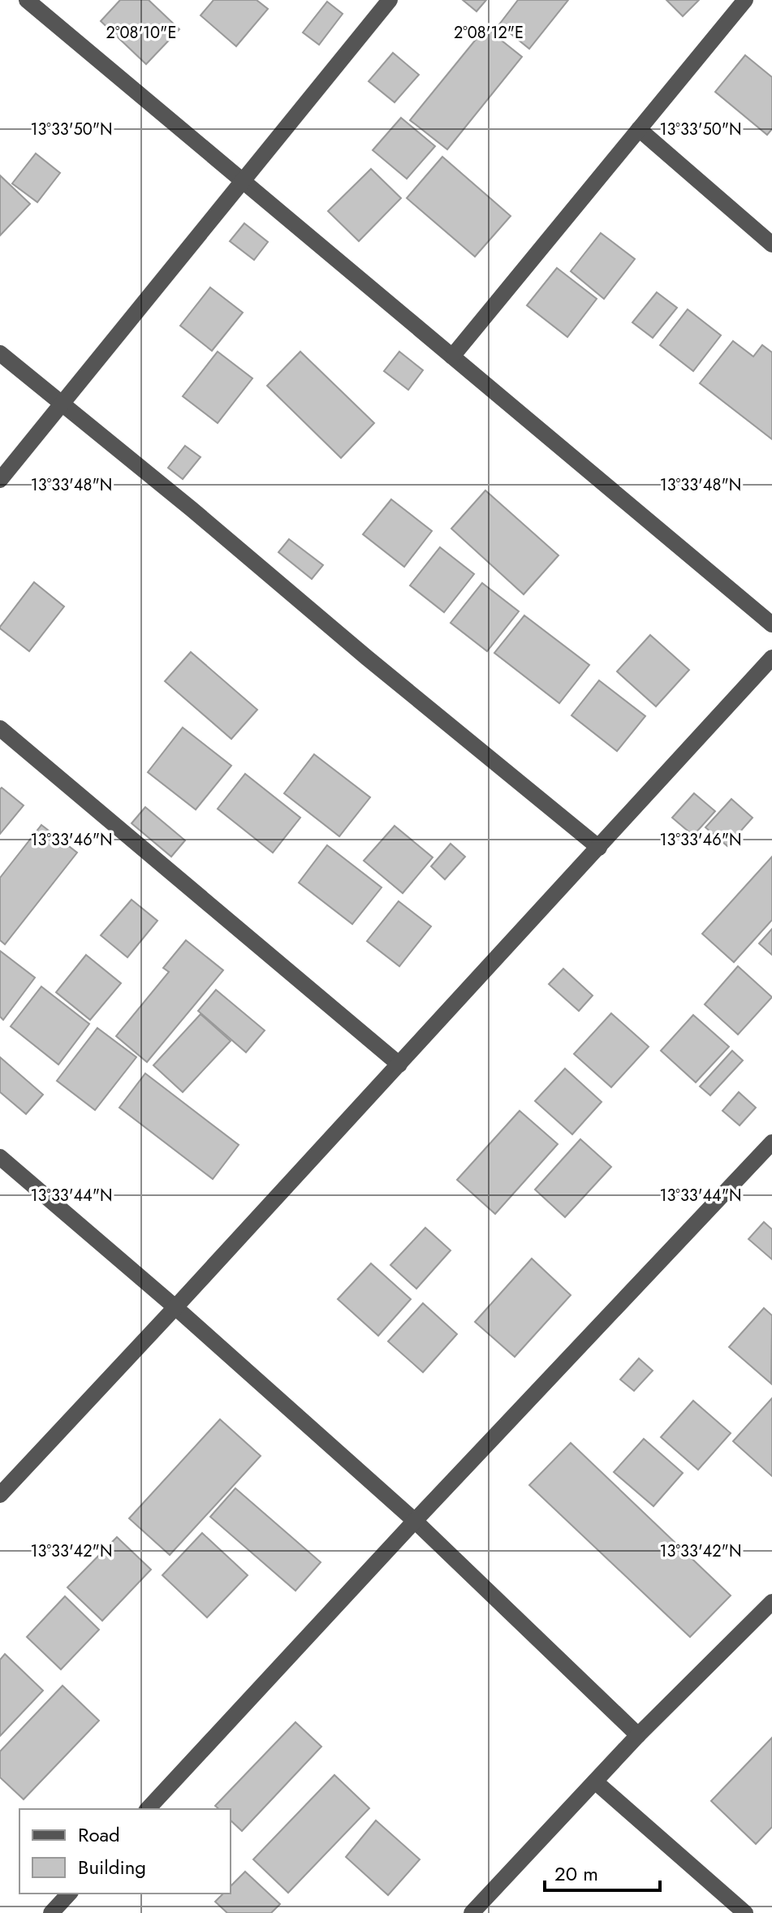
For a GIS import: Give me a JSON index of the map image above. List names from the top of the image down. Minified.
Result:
{"legend":["Road","Building"],"scale_bar":"20 m","coordinates":["2°08'10\"E","2°08'12\"E","13°33'50\"N","13°33'48\"N","13°33'46\"N","13°33'44\"N","13°33'42\"N"]}
